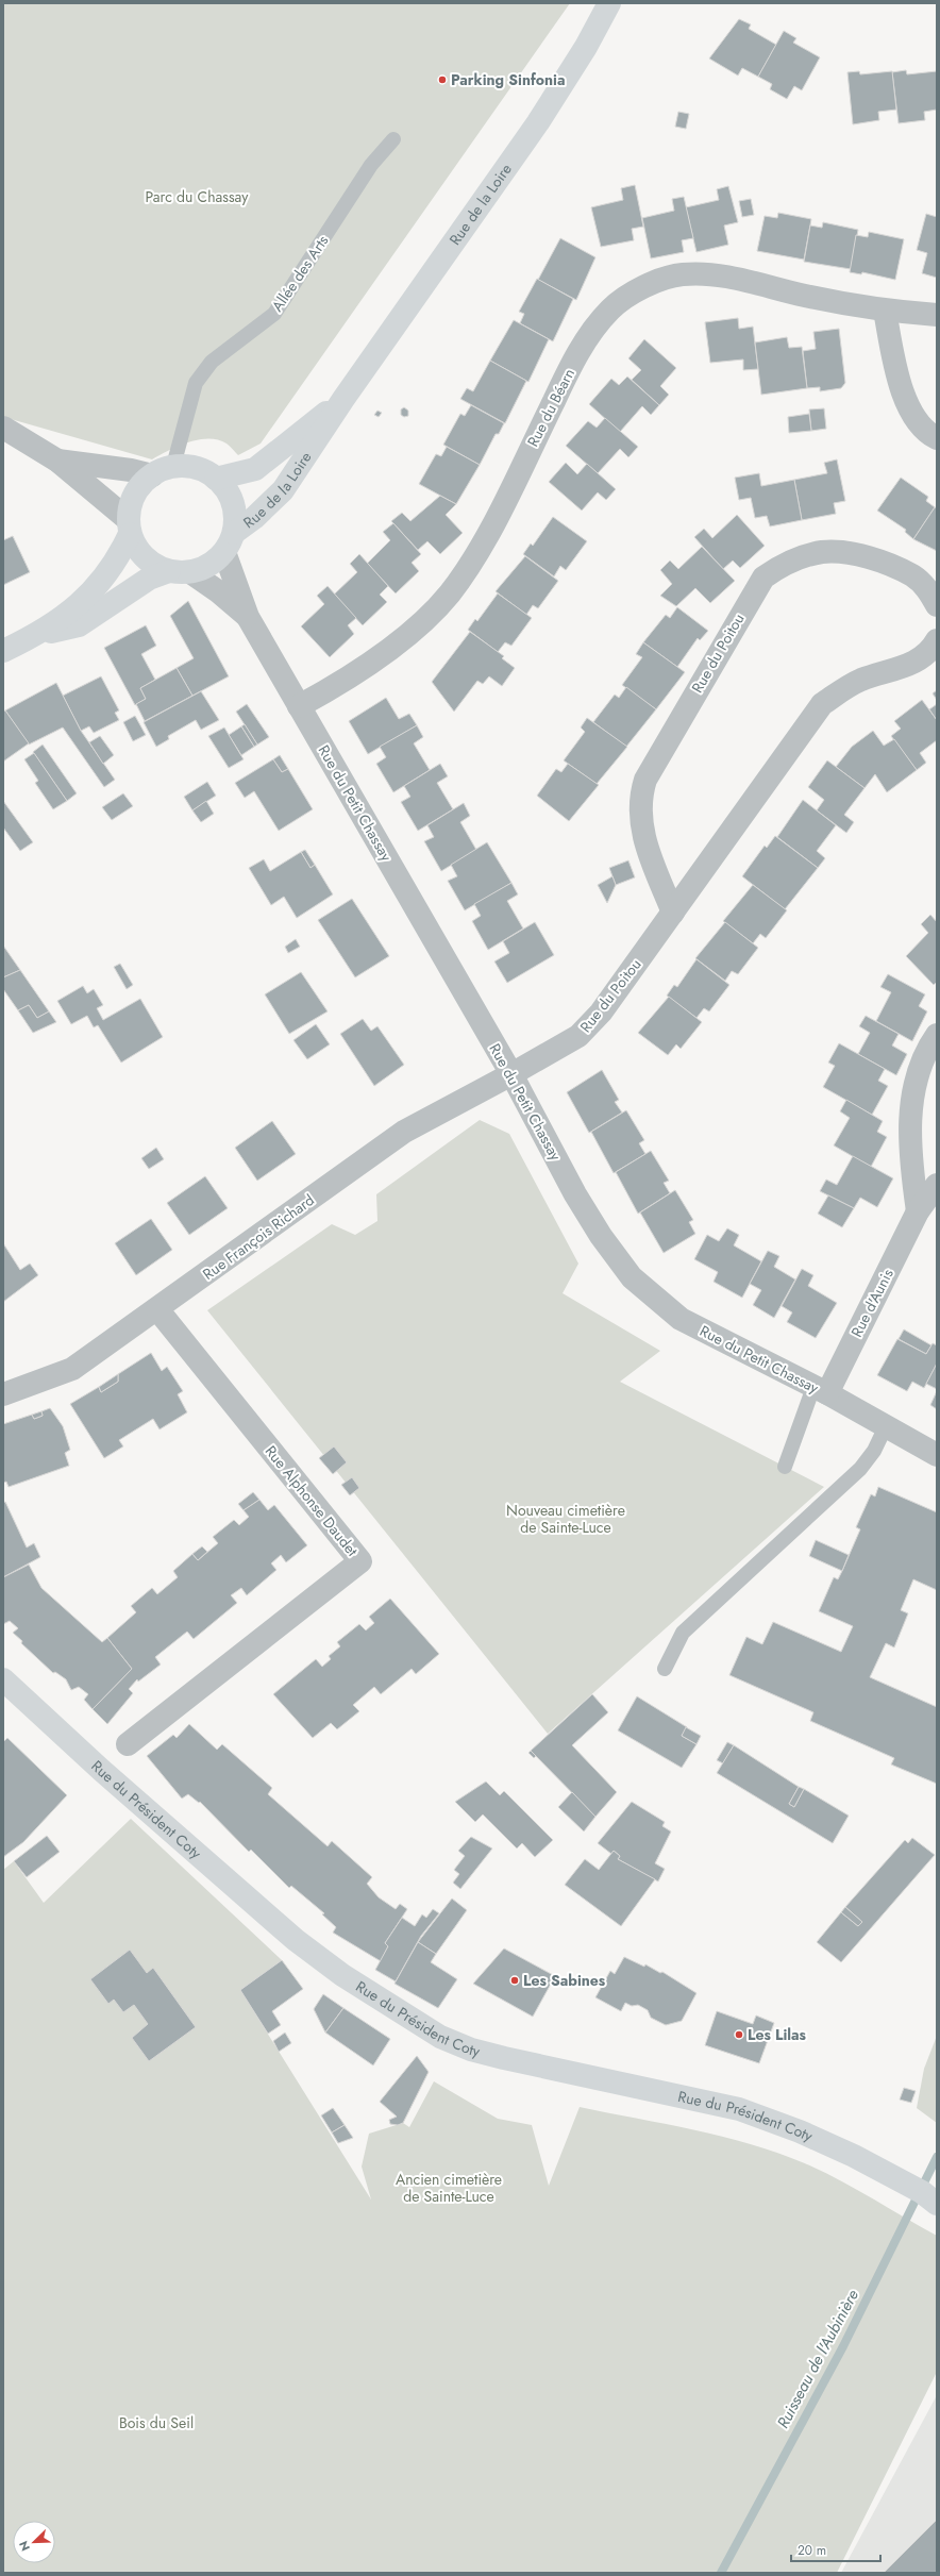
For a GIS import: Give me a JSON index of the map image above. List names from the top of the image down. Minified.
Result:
{"streets":{"street":["Rue de la Loire","Rue du Béarn","Rue du Poitou","Rue du Petit Chassay","Rue François Richard","Rue d'Aunis","Rue Alphonse Daudet","Rue du Président Coty"],"lane":["Allée des Arts"]},"crossings":[["Rue de la Loire","Allée des Arts"],["Rue de la Loire","Rue du Petit Chassay"],["Allée des Arts","Rue du Petit Chassay"],["Rue du Béarn","Rue du Petit Chassay"],["Rue du Poitou","Rue du Petit Chassay"],["Rue du Poitou","Rue François Richard"],["Rue du Petit Chassay","Rue François Richard"],["Rue du Petit Chassay","Rue d'Aunis"],["Rue François Richard","Rue Alphonse Daudet"]],"water":["Ruisseau de l'Aubinière"],"parks":["Parc du Chassay","Nouveau cimetière de Sainte-Luce","Ancien cimetière de Sainte-Luce","Bois du Seil"],"places":["Parking Sinfonia","Les Sabines","Les Lilas"],"scale_bar":"20 m","north":"bottom left"}
